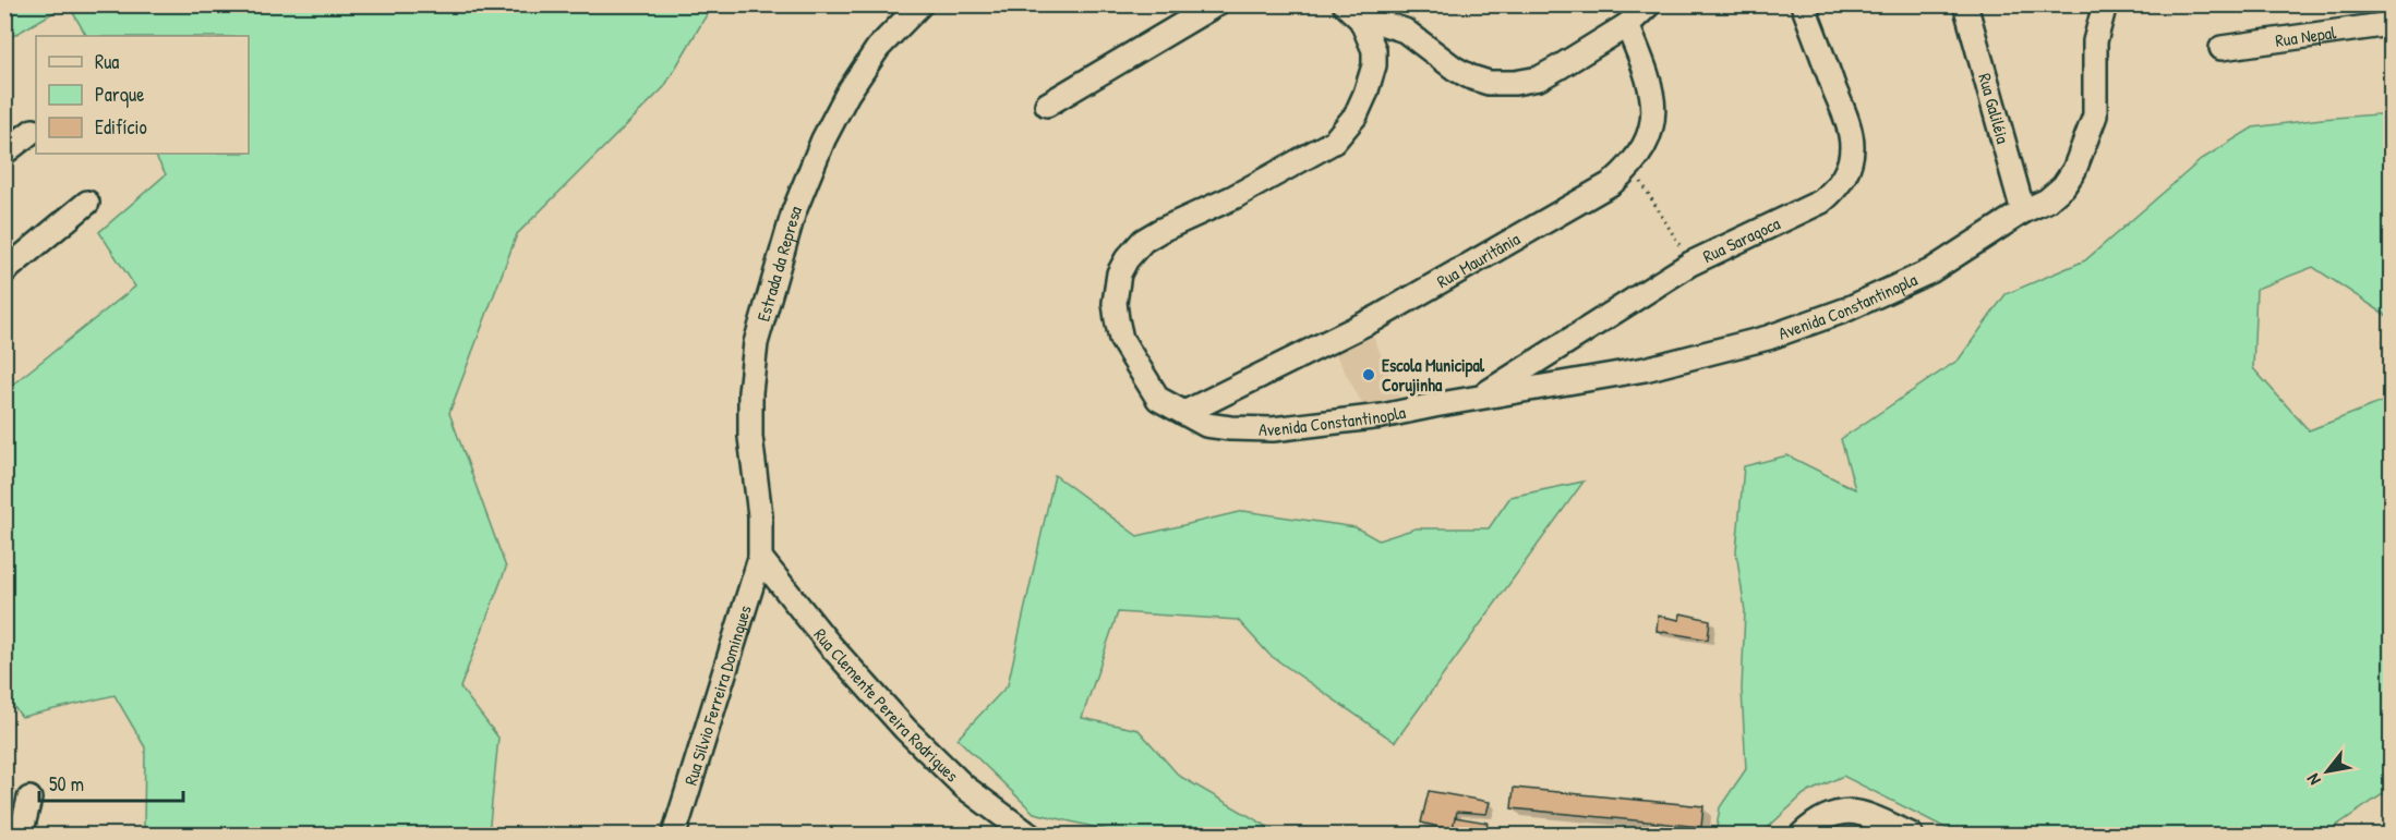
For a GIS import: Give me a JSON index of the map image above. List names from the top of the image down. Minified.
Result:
{"streets":{"street":["Rua Nepal","Rua Galiléia","Rua Saragoca","Rua Mauritânia","Estrada da Represa","Avenida Constantinopla","Rua Silvio Ferreira Domingues","Rua Clemente Pereira Rodrigues"]},"crossings":[["Rua Galiléia","Avenida Constantinopla"],["Rua Saragoca","Avenida Constantinopla"],["Rua Mauritânia","Avenida Constantinopla"],["Estrada da Represa","Rua Silvio Ferreira Domingues"],["Estrada da Represa","Rua Clemente Pereira Rodrigues"],["Rua Silvio Ferreira Domingues","Rua Clemente Pereira Rodrigues"]],"places":["Escola Municipal Corujinha"],"legend":["Rua","Parque","Edifício"],"scale_bar":"50 m","north":"bottom left"}
